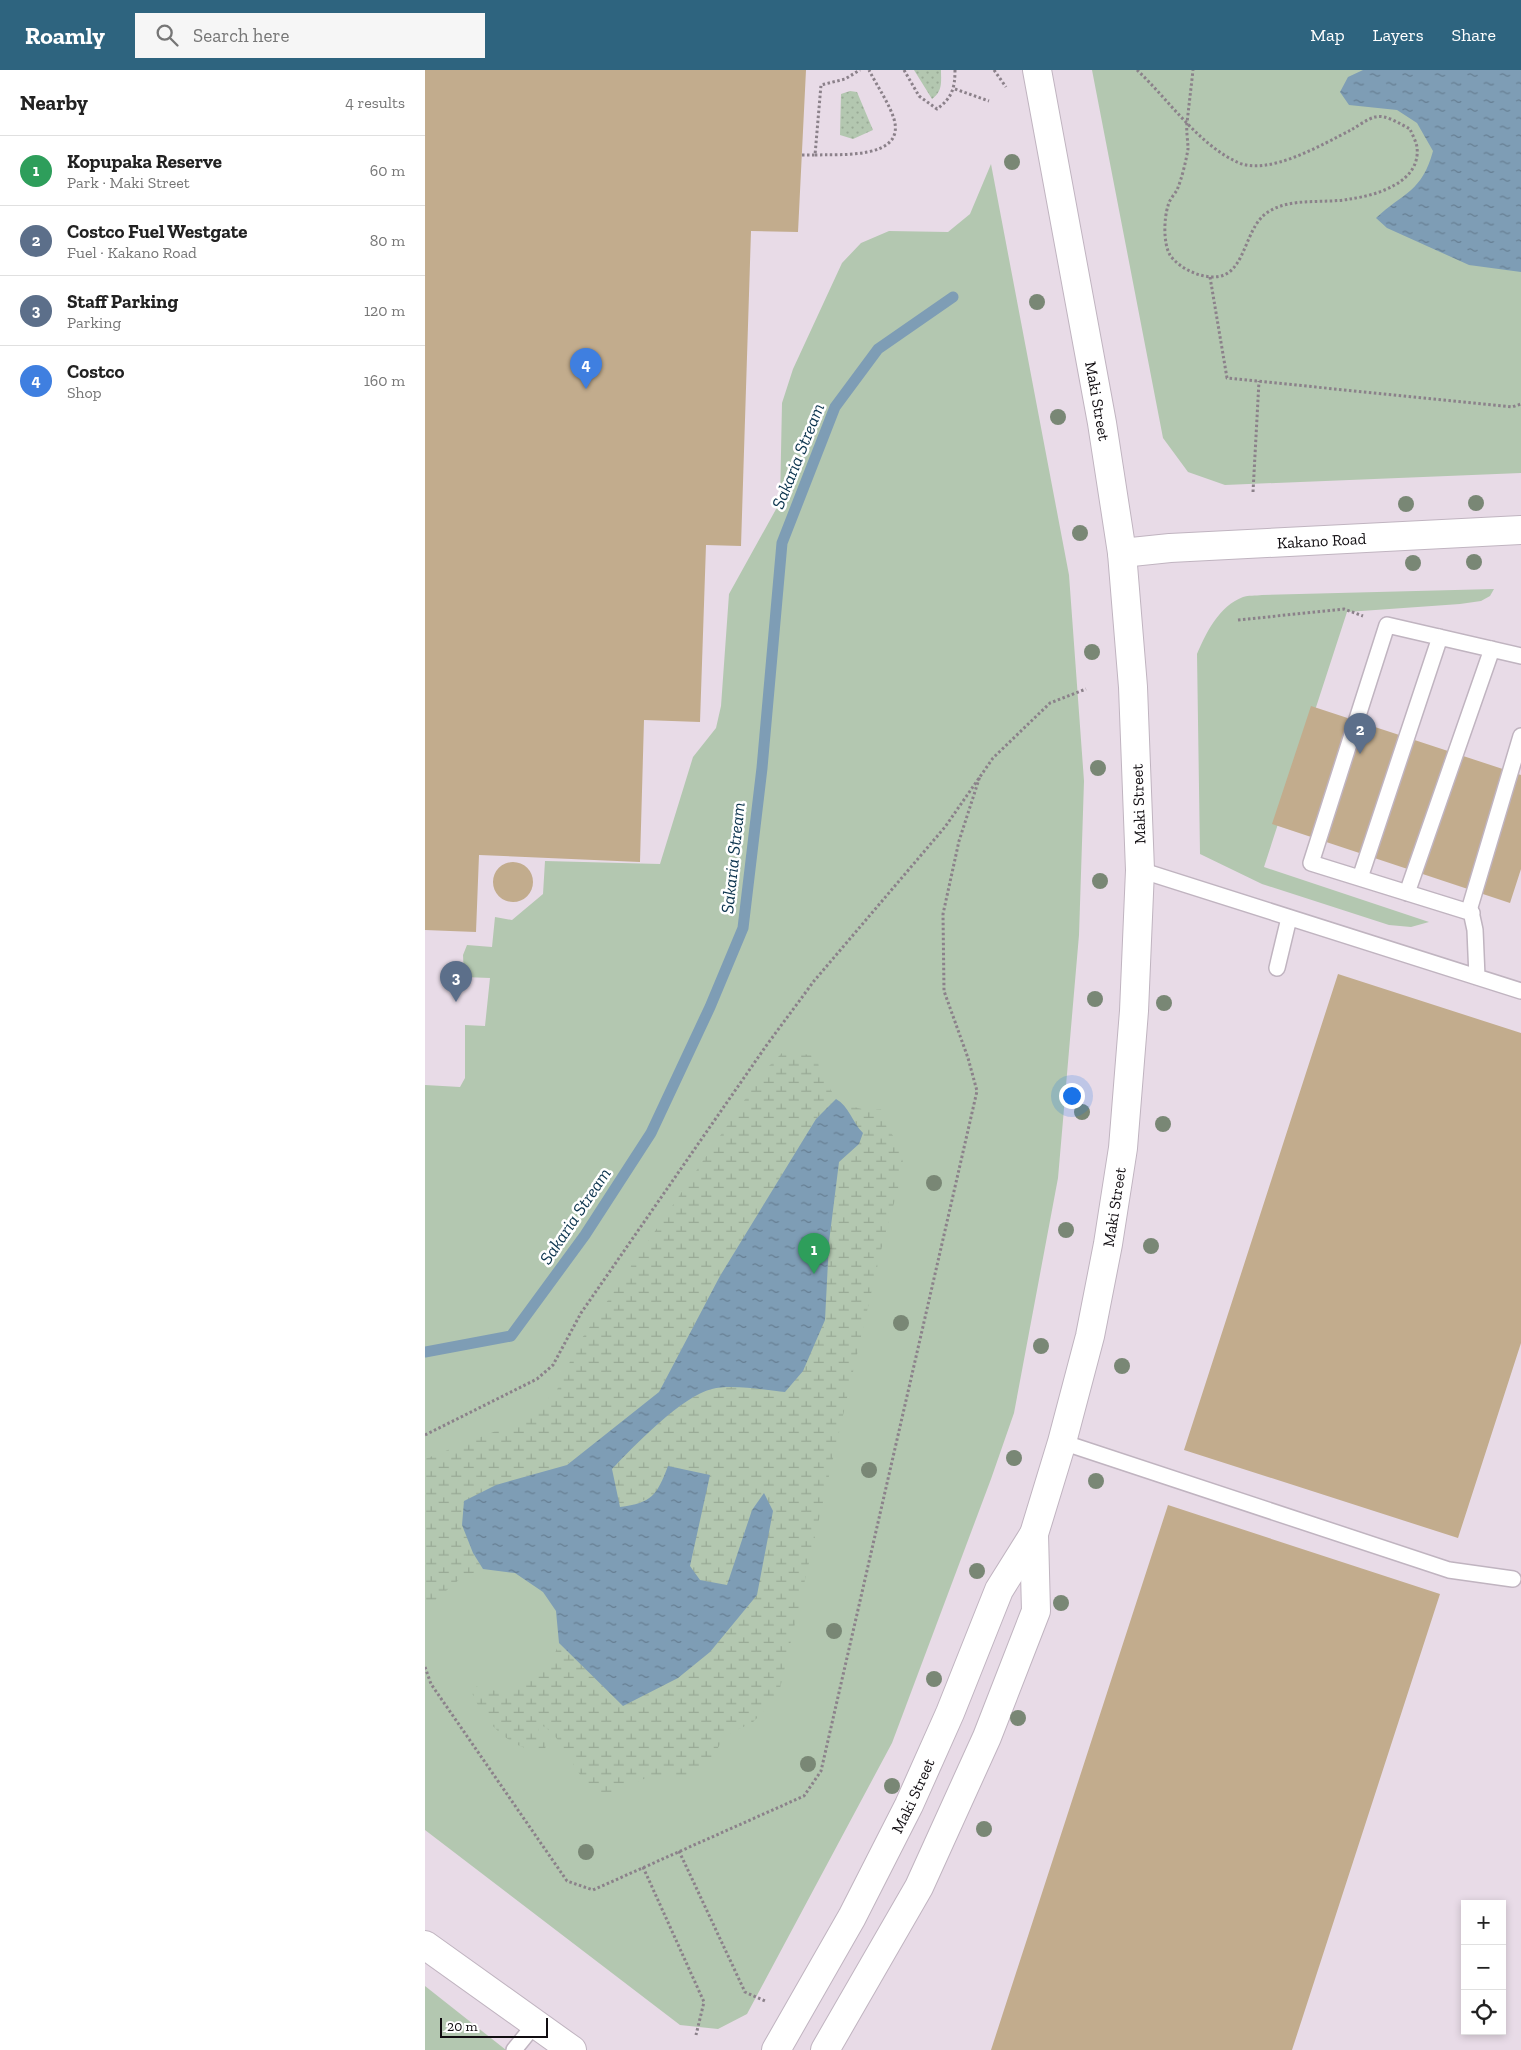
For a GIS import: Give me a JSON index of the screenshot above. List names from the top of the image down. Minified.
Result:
{"streets":{"street":["Maki Street","Kakano Road"]},"crossings":[["Maki Street","Kakano Road"]],"water":["Sakaria Stream"],"scale_bar":"20 m","page":{"header":"Roamly","search":"Search here","nav":["Map","Layers","Share"],"heading":["Nearby","4 results"],"list":[{"mark":"1","name":"Kopupaka Reserve","note":"Park · Maki Street","value":"60 m"},{"mark":"2","name":"Costco Fuel Westgate","note":"Fuel · Kakano Road","value":"80 m"},{"mark":"3","name":"Staff Parking","note":"Parking","value":"120 m"},{"mark":"4","name":"Costco","note":"Shop","value":"160 m"}],"pins":["4","2","3","1"],"map_buttons":["+","−"],"scale":"20 m"}}
